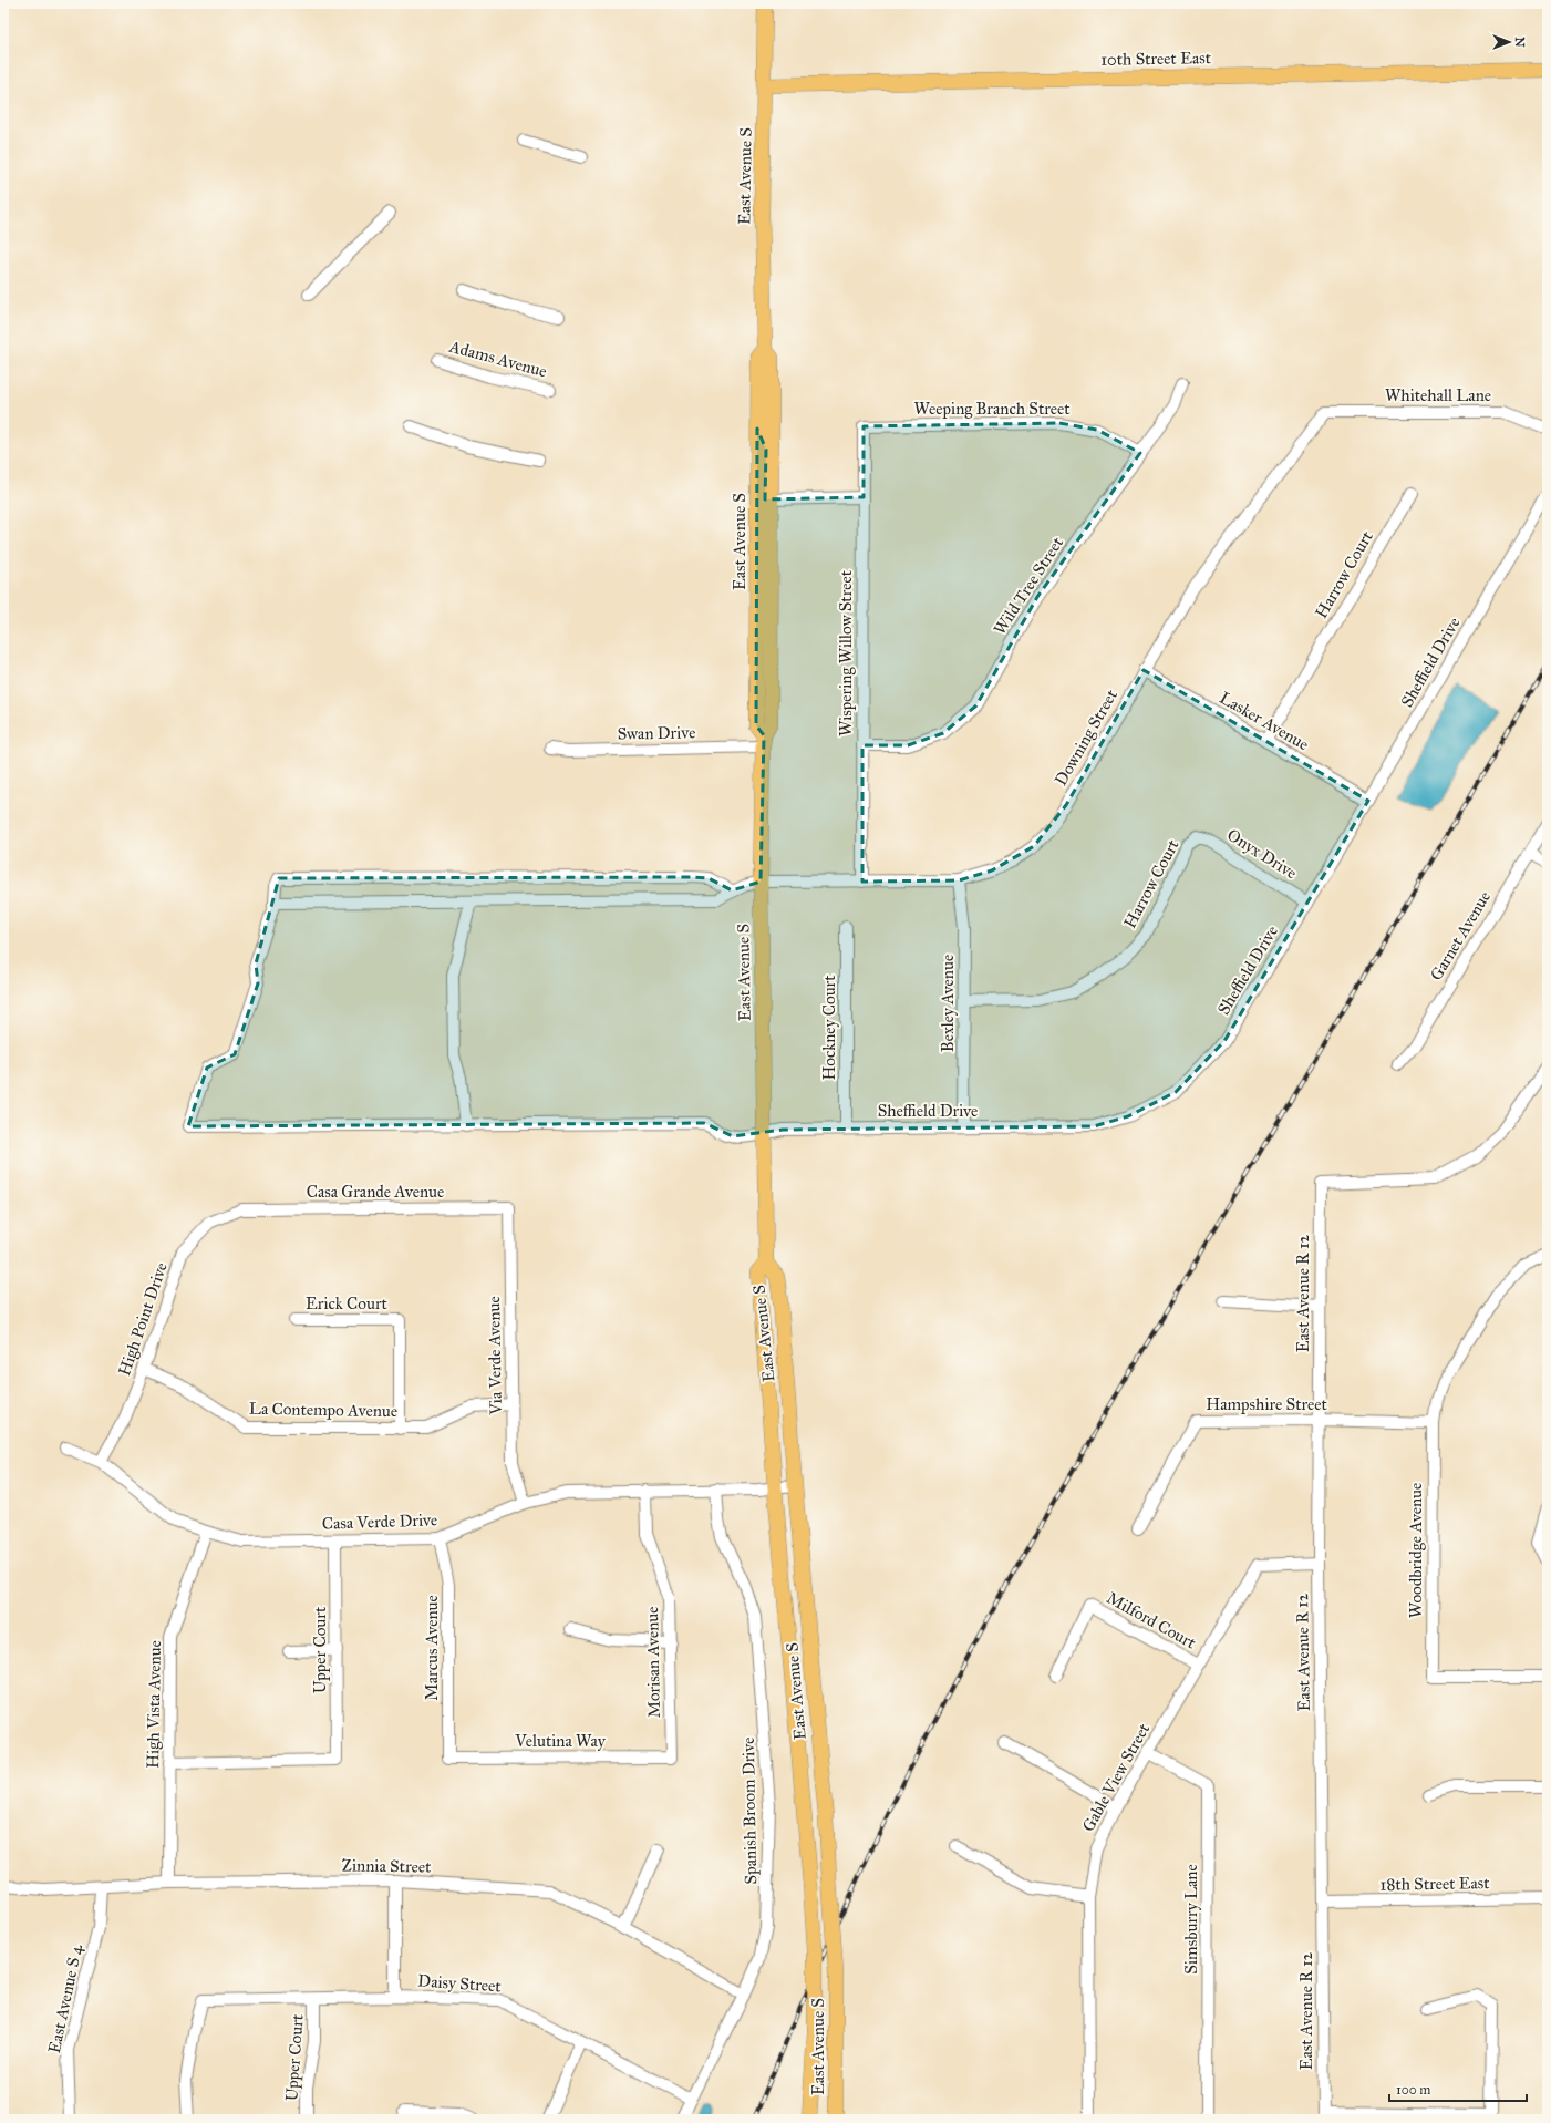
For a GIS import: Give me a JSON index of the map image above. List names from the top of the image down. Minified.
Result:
{"streets":{"main road":["10th Street East","East Avenue S"],"street":["Adams Avenue","Whitehall Lane","Weeping Branch Street","Harrow Court","Wild Tree Street","Wispering Willow Street","Sheffield Drive","Lasker Avenue","Swan Drive","Downing Street","Onyx Drive","Garnet Avenue","Bexley Avenue","Hockney Court","Casa Grande Avenue","East Avenue R 12","Erick Court","High Point Drive","Via Verde Avenue","Hampshire Street","La Contempo Avenue","Casa Verde Drive","Woodbridge Avenue","Milford Court","Marcus Avenue","Upper Court","Morisan Avenue","High Vista Avenue","Velutina Way","Gable View Street","Spanish Broom Drive","Zinnia Street","18th Street East","Simsburry Lane","Daisy Street","East Avenue S 4"]},"crossings":[["10th Street East","East Avenue S"],["East Avenue S","Sheffield Drive"],["East Avenue S","Swan Drive"],["East Avenue S","Downing Street"],["East Avenue S","Casa Verde Drive"],["Whitehall Lane","Downing Street"],["Weeping Branch Street","Wild Tree Street"],["Weeping Branch Street","Wispering Willow Street"],["Harrow Court","Lasker Avenue"],["Harrow Court","Onyx Drive"],["Harrow Court","Bexley Avenue"],["Wild Tree Street","Wispering Willow Street"],["Wispering Willow Street","Downing Street"],["Sheffield Drive","Lasker Avenue"],["Sheffield Drive","Downing Street"],["Sheffield Drive","Onyx Drive"],["Sheffield Drive","Bexley Avenue"],["Sheffield Drive","Hockney Court"],["Lasker Avenue","Downing Street"],["Downing Street","Bexley Avenue"],["Casa Grande Avenue","High Point Drive"],["Casa Grande Avenue","Via Verde Avenue"],["East Avenue R 12","Hampshire Street"],["East Avenue R 12","Gable View Street"],["East Avenue R 12","18th Street East"],["Erick Court","La Contempo Avenue"],["High Point Drive","La Contempo Avenue"],["High Point Drive","Casa Verde Drive"],["Via Verde Avenue","La Contempo Avenue"],["Via Verde Avenue","Casa Verde Drive"],["Hampshire Street","Woodbridge Avenue"],["Casa Verde Drive","Marcus Avenue"],["Casa Verde Drive","Upper Court"],["Casa Verde Drive","Morisan Avenue"],["Casa Verde Drive","High Vista Avenue"],["Casa Verde Drive","Spanish Broom Drive"],["Milford Court","Gable View Street"],["Marcus Avenue","Velutina Way"],["Upper Court","High Vista Avenue"],["Upper Court","Daisy Street"],["Morisan Avenue","Velutina Way"],["High Vista Avenue","Zinnia Street"],["Gable View Street","Simsburry Lane"],["Spanish Broom Drive","Zinnia Street"],["Spanish Broom Drive","Daisy Street"],["Zinnia Street","East Avenue S 4"]],"scale_bar":"100 m","north":"right"}
